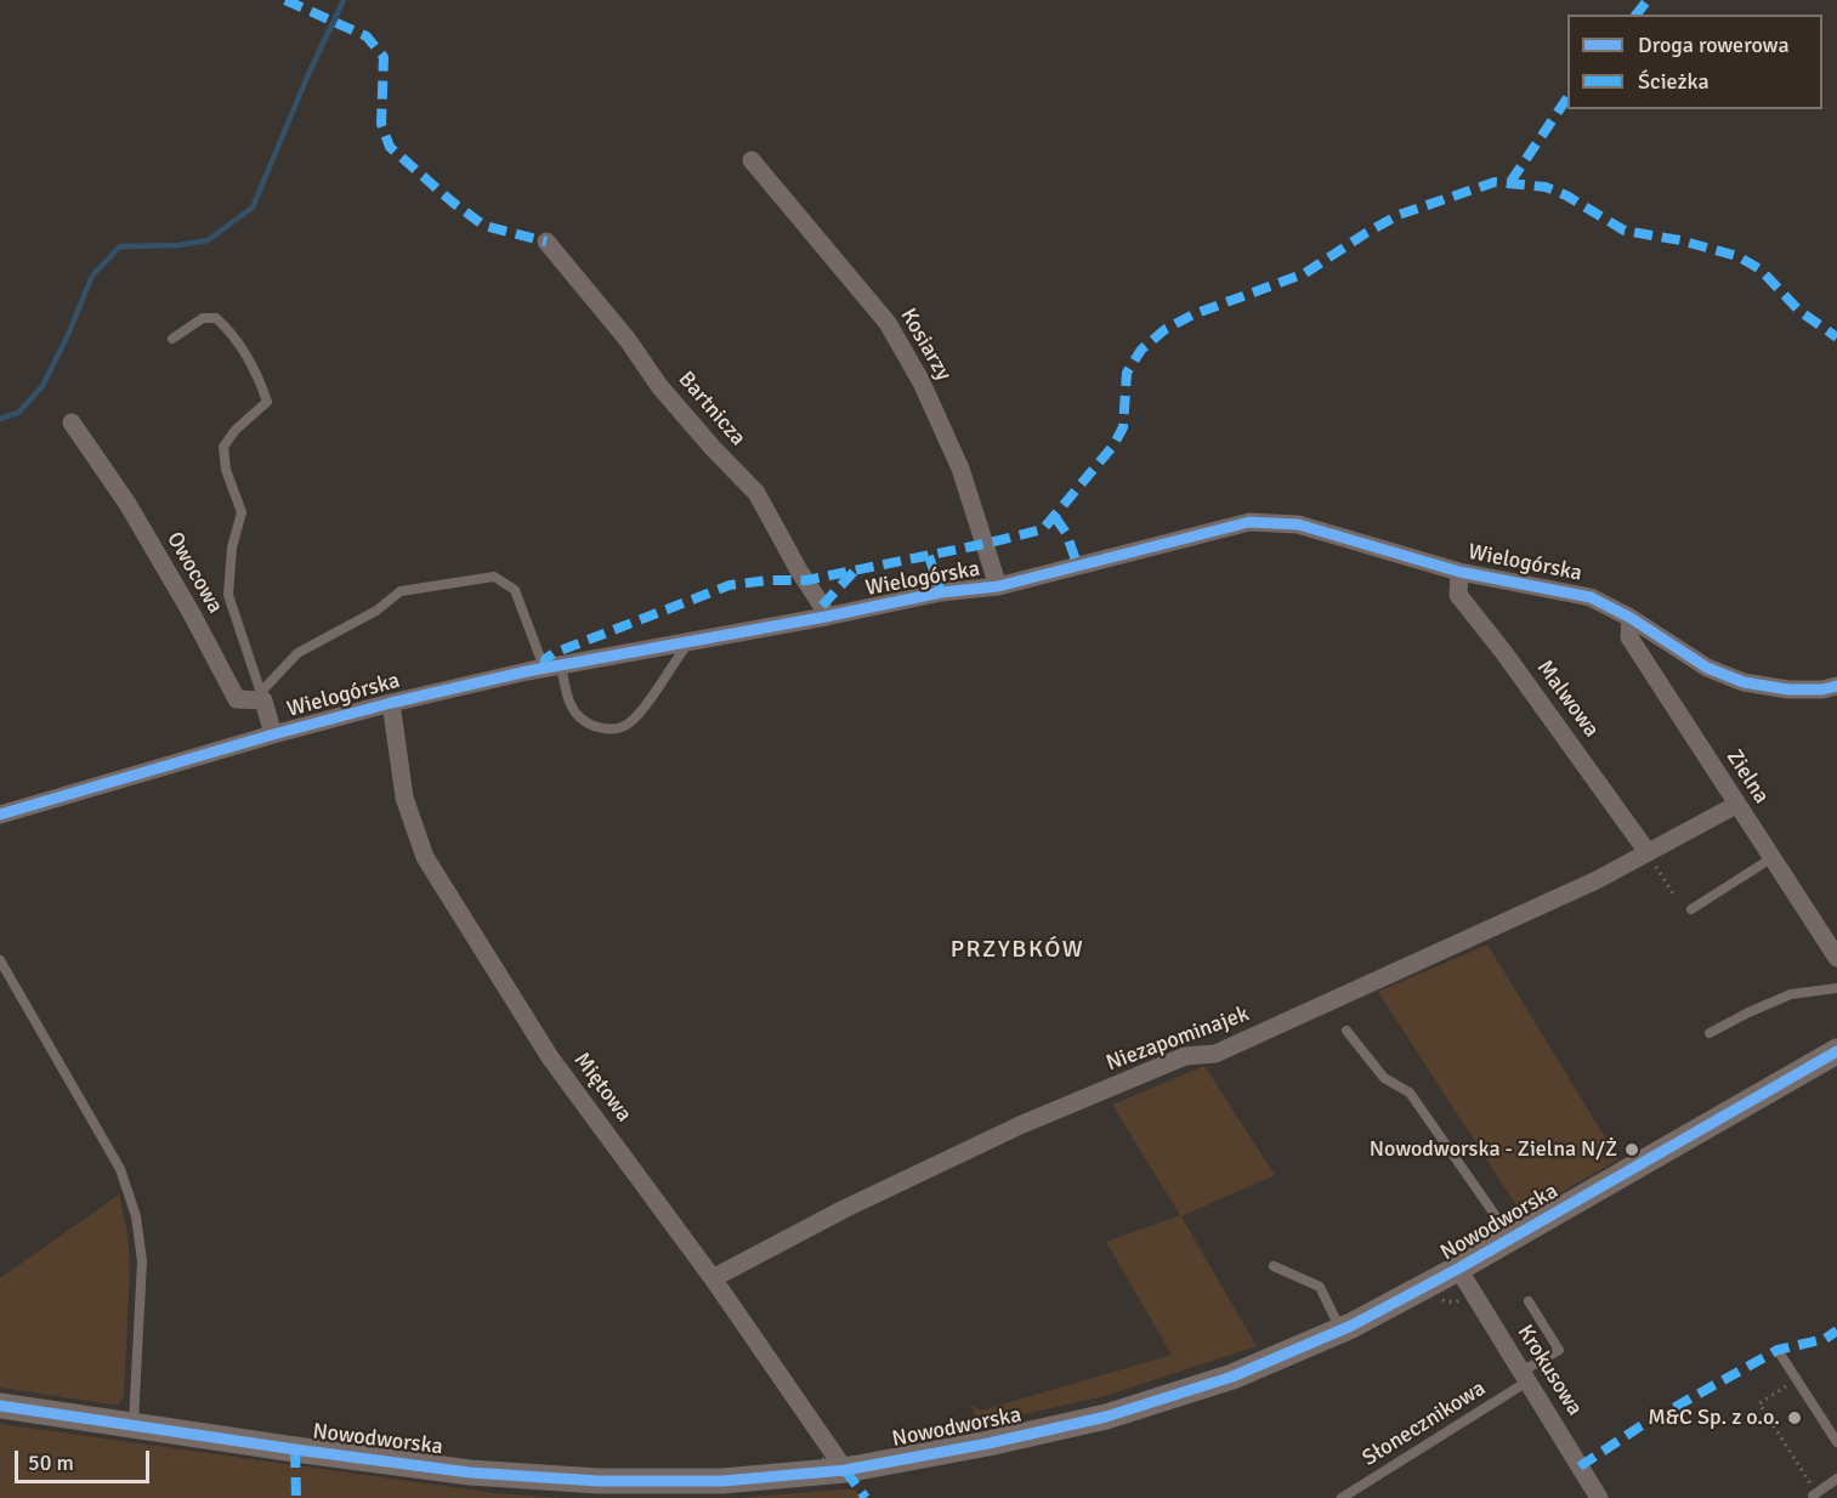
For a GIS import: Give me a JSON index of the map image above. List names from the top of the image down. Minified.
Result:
{"streets":{"street":["Kosiarzy","Bartnicza","Wielogórska","Owocowa","Malwowa","Zielna","Niezapominajek","Miętowa","Nowodworska","Krokusowa"],"lane":["Słonecznikowa"]},"crossings":[["Kosiarzy","Wielogórska"],["Bartnicza","Wielogórska"],["Wielogórska","Malwowa"],["Wielogórska","Zielna"],["Wielogórska","Miętowa"],["Malwowa","Niezapominajek"],["Zielna","Niezapominajek"],["Niezapominajek","Miętowa"],["Miętowa","Nowodworska"],["Nowodworska","Krokusowa"],["Krokusowa","Słonecznikowa"]],"districts":["PRZYBKÓW"],"places":["Nowodworska - Zielna N/Ż","M&C Sp. z o.o."],"legend":["Droga rowerowa","Ścieżka"],"scale_bar":"50 m"}
